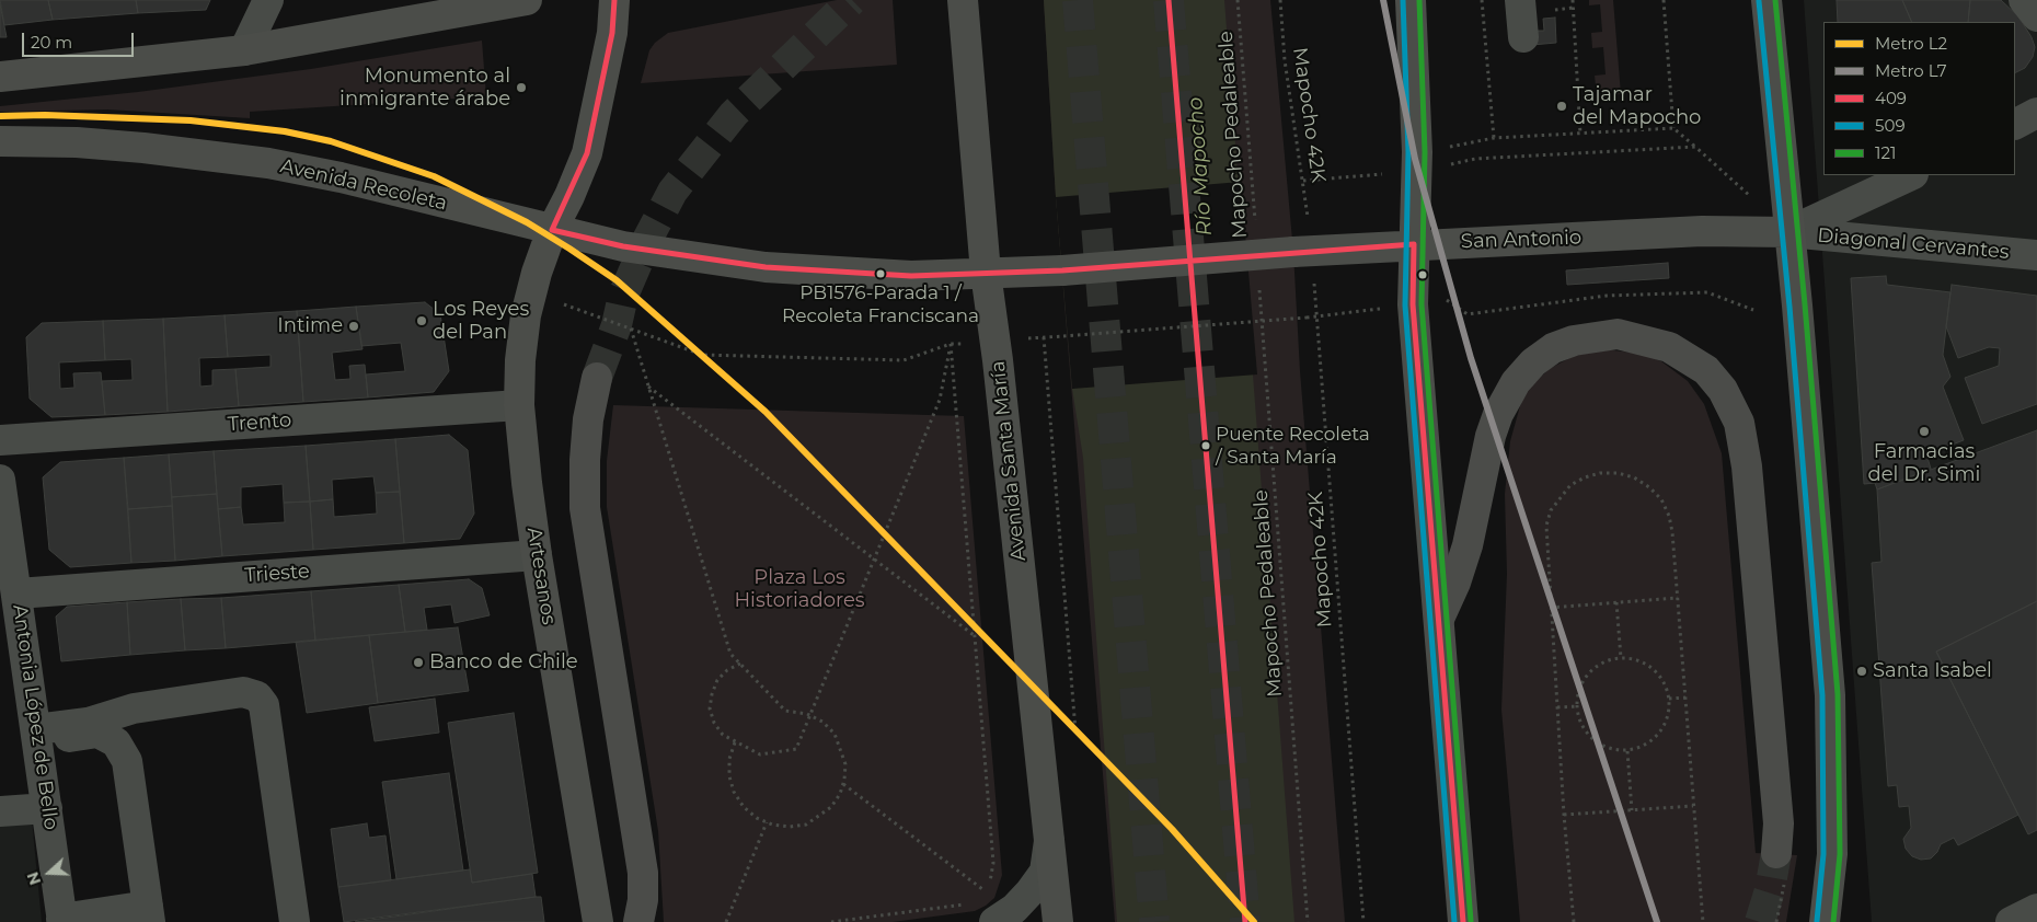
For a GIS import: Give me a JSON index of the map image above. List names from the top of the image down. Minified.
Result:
{"streets":{"main road":["Avenida Recoleta","San Antonio","Avenida Santa María","Artesanos"],"street":["Diagonal Cervantes","Trento","Trieste","Antonia López de Bello"],"path":["Mapocho 42K","Mapocho Pedaleable"]},"crossings":[["Mapocho 42K","San Antonio"],["Avenida Recoleta","San Antonio"],["Avenida Recoleta","Avenida Santa María"],["Avenida Recoleta","Artesanos"],["San Antonio","Diagonal Cervantes"],["San Antonio","Avenida Santa María"],["Trento","Artesanos"],["Trieste","Artesanos"],["Trieste","Antonia López de Bello"]],"water":["Río Mapocho"],"parks":["Plaza Los Historiadores"],"places":["Monumento al inmigrante árabe","Tajamar del Mapocho","PB1576-Parada 1 / Recoleta Franciscana","Los Reyes del Pan","Intime","Farmacias del Dr. Simi","Puente Recoleta / Santa María","Banco de Chile","Santa Isabel"],"lines":["metro line L7","transit line 409","transit line 509","transit line 121","metro line L2"],"legend":["Metro L2","Metro L7","409","509","121"],"scale_bar":"20 m","north":"left"}
